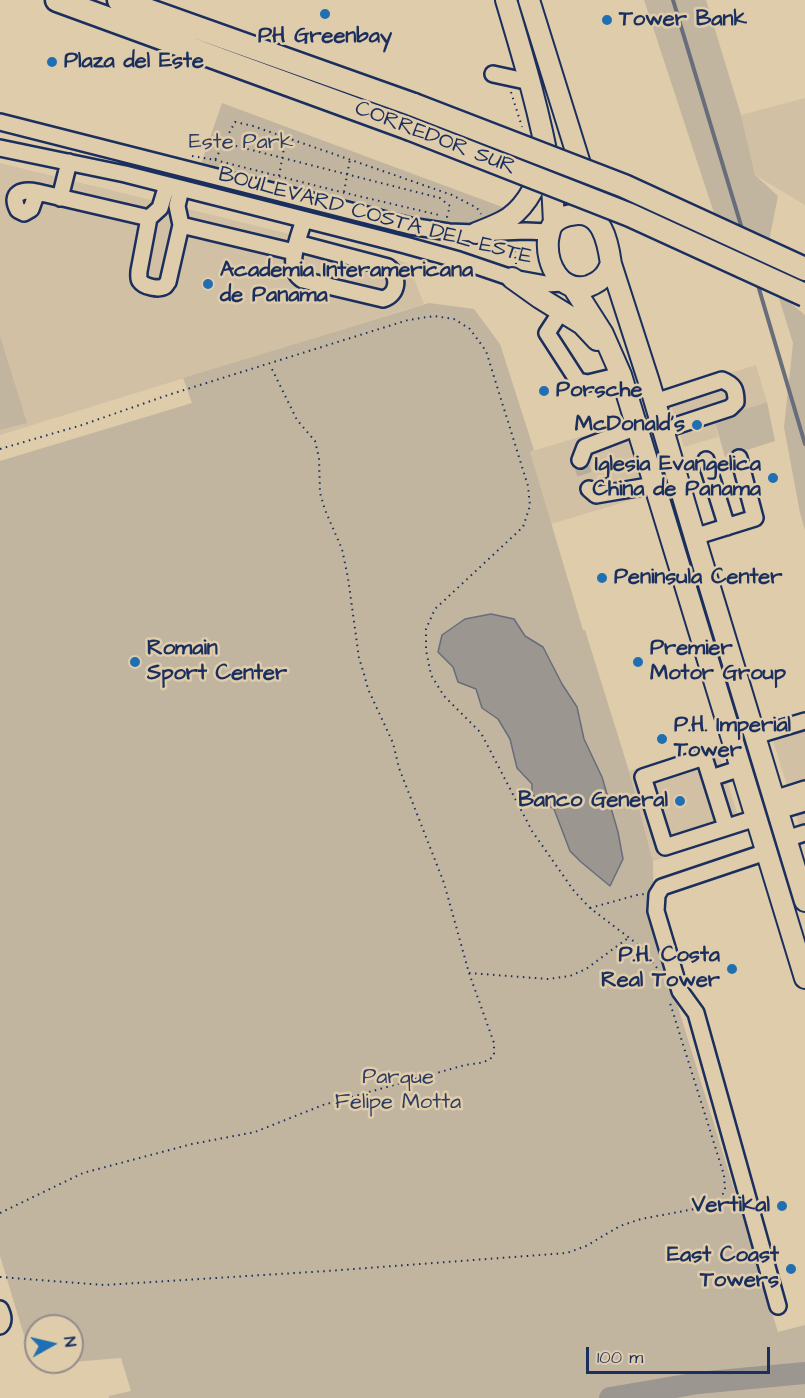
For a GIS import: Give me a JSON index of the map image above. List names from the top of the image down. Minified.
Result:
{"streets":{"highway":["CORREDOR SUR"],"street":["BOULEVARD COSTA DEL ESTE"]},"parks":["Este Park","Parque Felipe Motta"],"places":["PH Greenbay","Tower Bank","Plaza del Este","Academia Interamericana de Panama","Porsche","McDonald's","Iglesia Evangelica China de Panama","Peninsula Center","Romain Sport Center","Premier Motor Group","P.H. Imperial Tower","Banco General","P.H. Costa Real Tower","Vertikal","East Coast Towers"],"scale_bar":"100 m","north":"right"}
